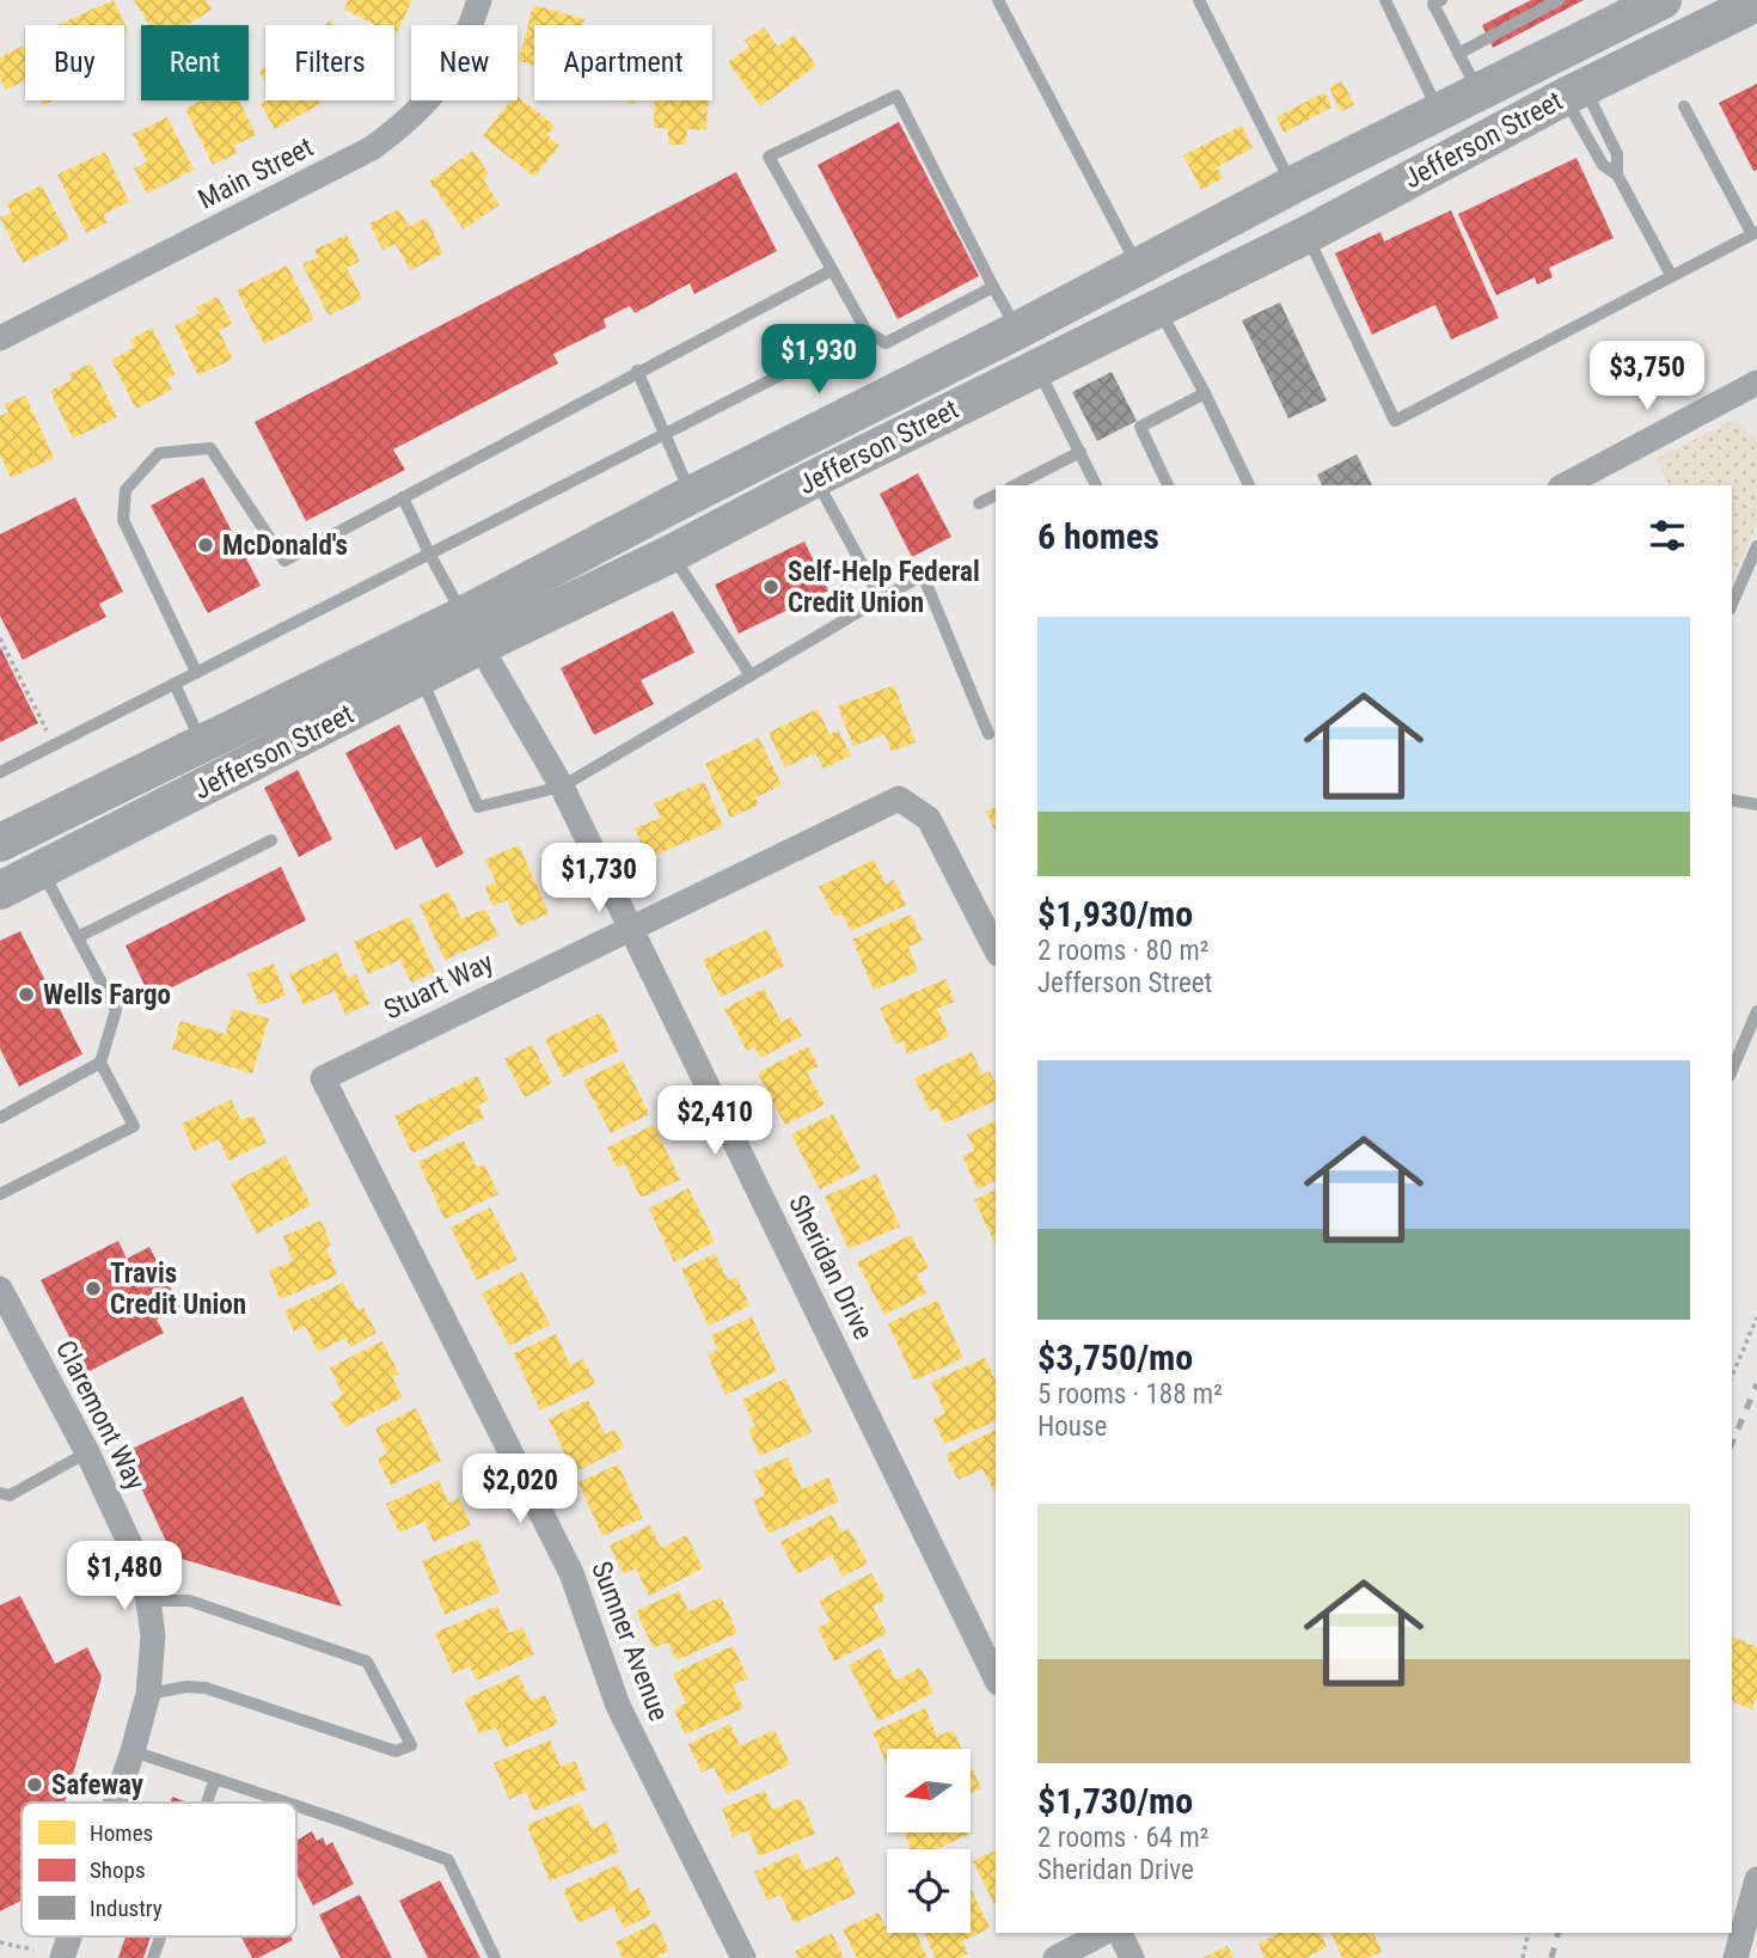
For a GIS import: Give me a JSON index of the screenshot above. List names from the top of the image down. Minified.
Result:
{"streets":{"main road":["Jefferson Street"],"street":["Main Street","Stuart Way","Sheridan Drive","Claremont Way","Sumner Avenue"]},"crossings":[["Jefferson Street","Sheridan Drive"],["Stuart Way","Sheridan Drive"],["Stuart Way","Sumner Avenue"]],"places":["McDonald's","Self-Help Federal Credit Union","Wells Fargo","Travis Credit Union","Safeway"],"legend":["Homes","Shops","Industry"],"north":"left","page":{"chip":["Buy","Rent","Filters","New","Apartment"],"price":["$1,930","$3,750","$1,730","$2,410","$2,020","$1,480"],"heading":"6 homes","list":[{"name":"$1,930/mo","note":"2 rooms · 80 m² · Jefferson Street"},{"name":"$3,750/mo","note":"5 rooms · 188 m² · House"},{"name":"$1,730/mo","note":"2 rooms · 64 m² · Sheridan Drive"}]}}
